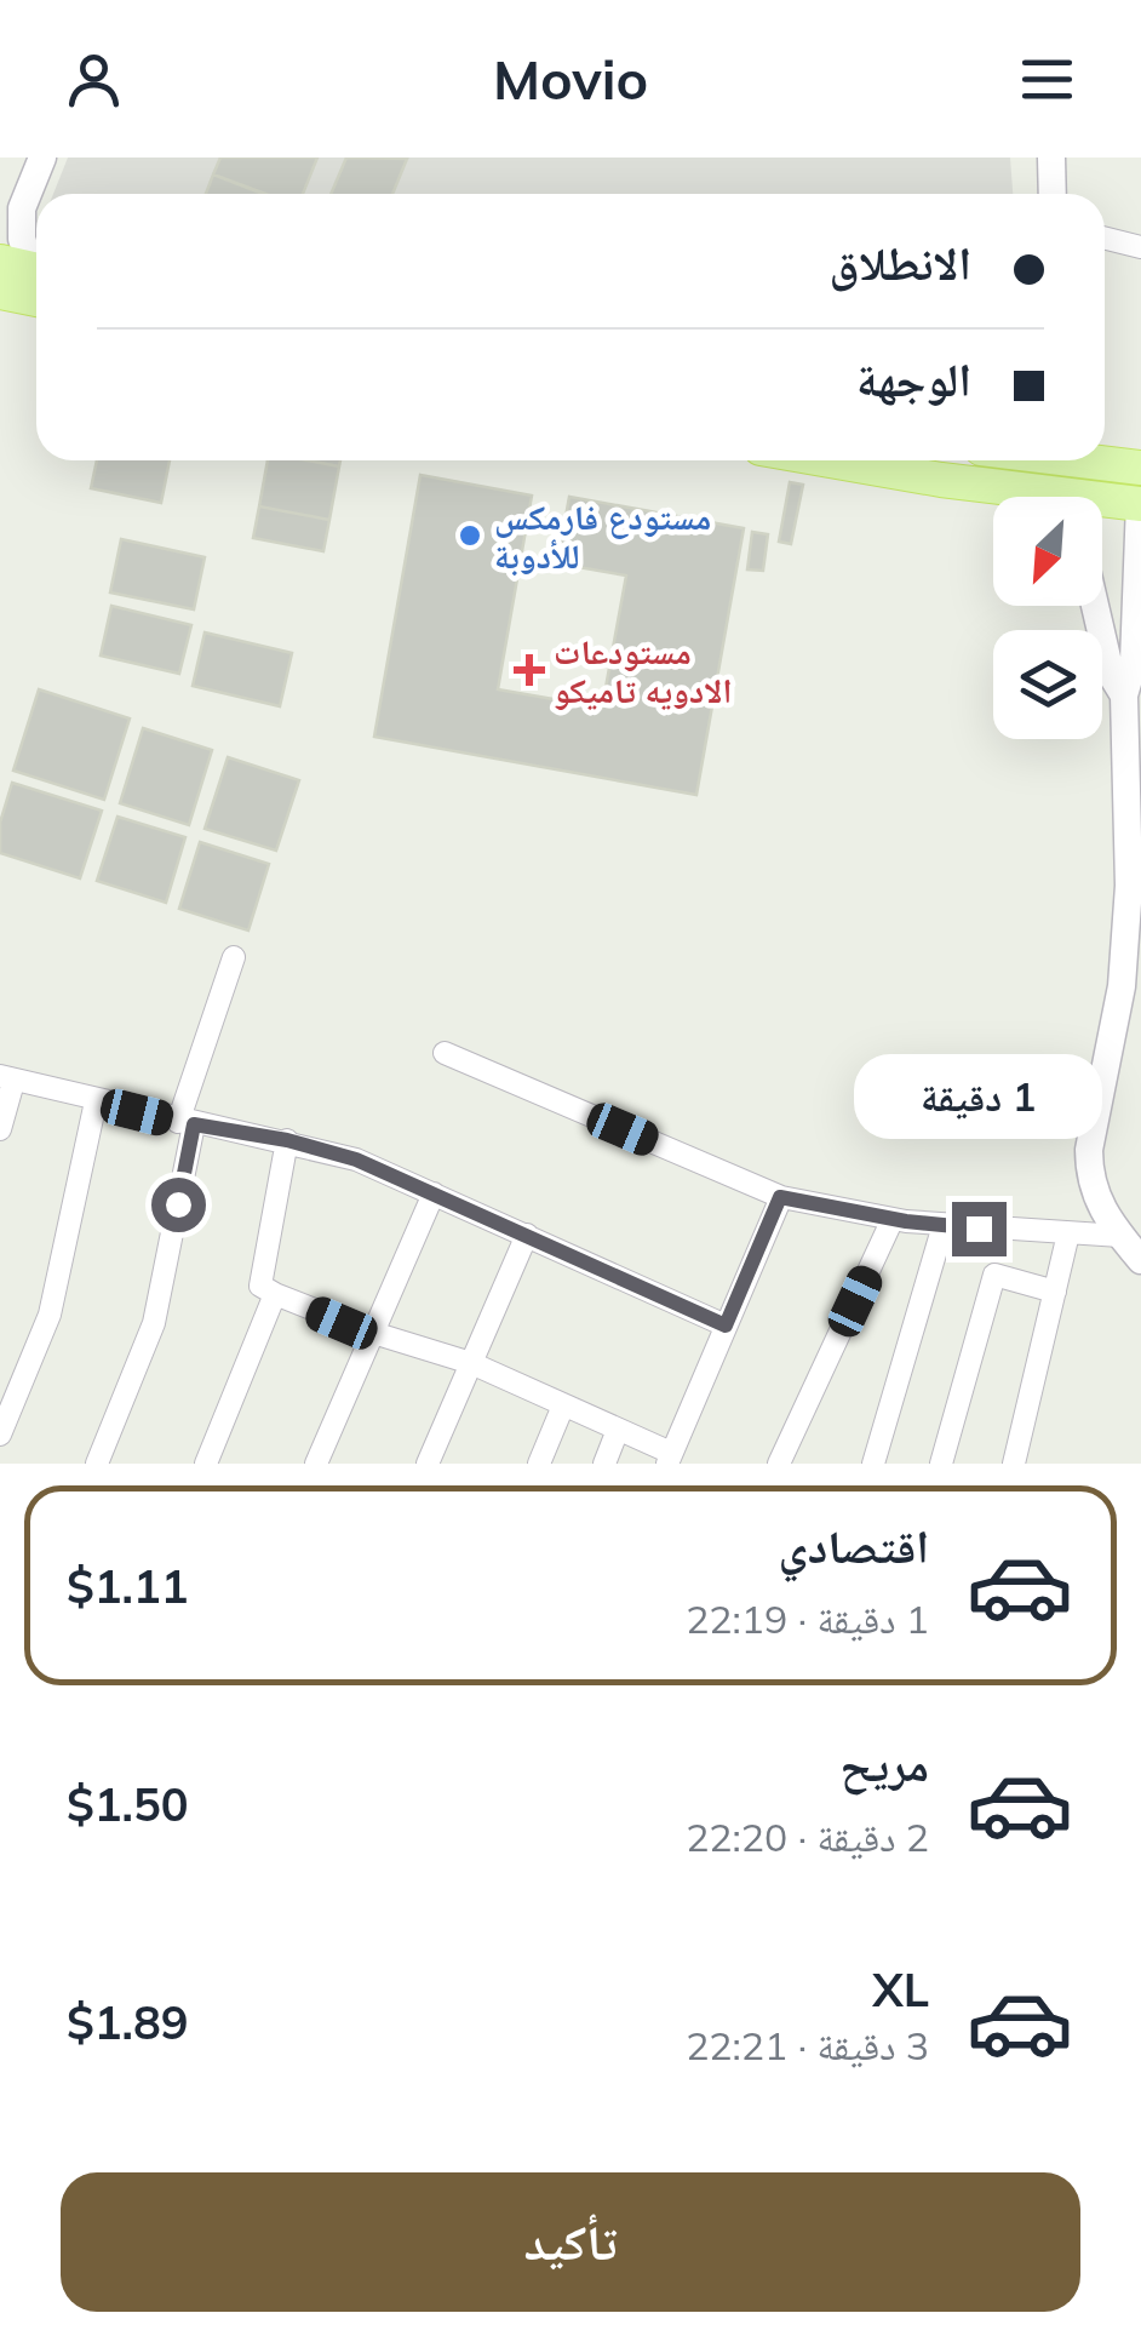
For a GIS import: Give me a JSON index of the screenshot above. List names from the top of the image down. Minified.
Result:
{"places":{"other":["مستودع فارمكس للأدوبة"],"health":["مستودعات الادويه تاميكو"]},"north":"bottom left","page":{"header":"Movio","banner":["الانطلاق","الوجهة"],"bubble":"1 دقيقة","list":[{"name":"اقتصادي","note":"1 دقيقة · 22:19","value":"$1.11"},{"name":"مريح","note":"2 دقيقة · 22:20","value":"$1.50"},{"name":"XL","note":"3 دقيقة · 22:21","value":"$1.89"}],"buttons":"تأكيد"}}
